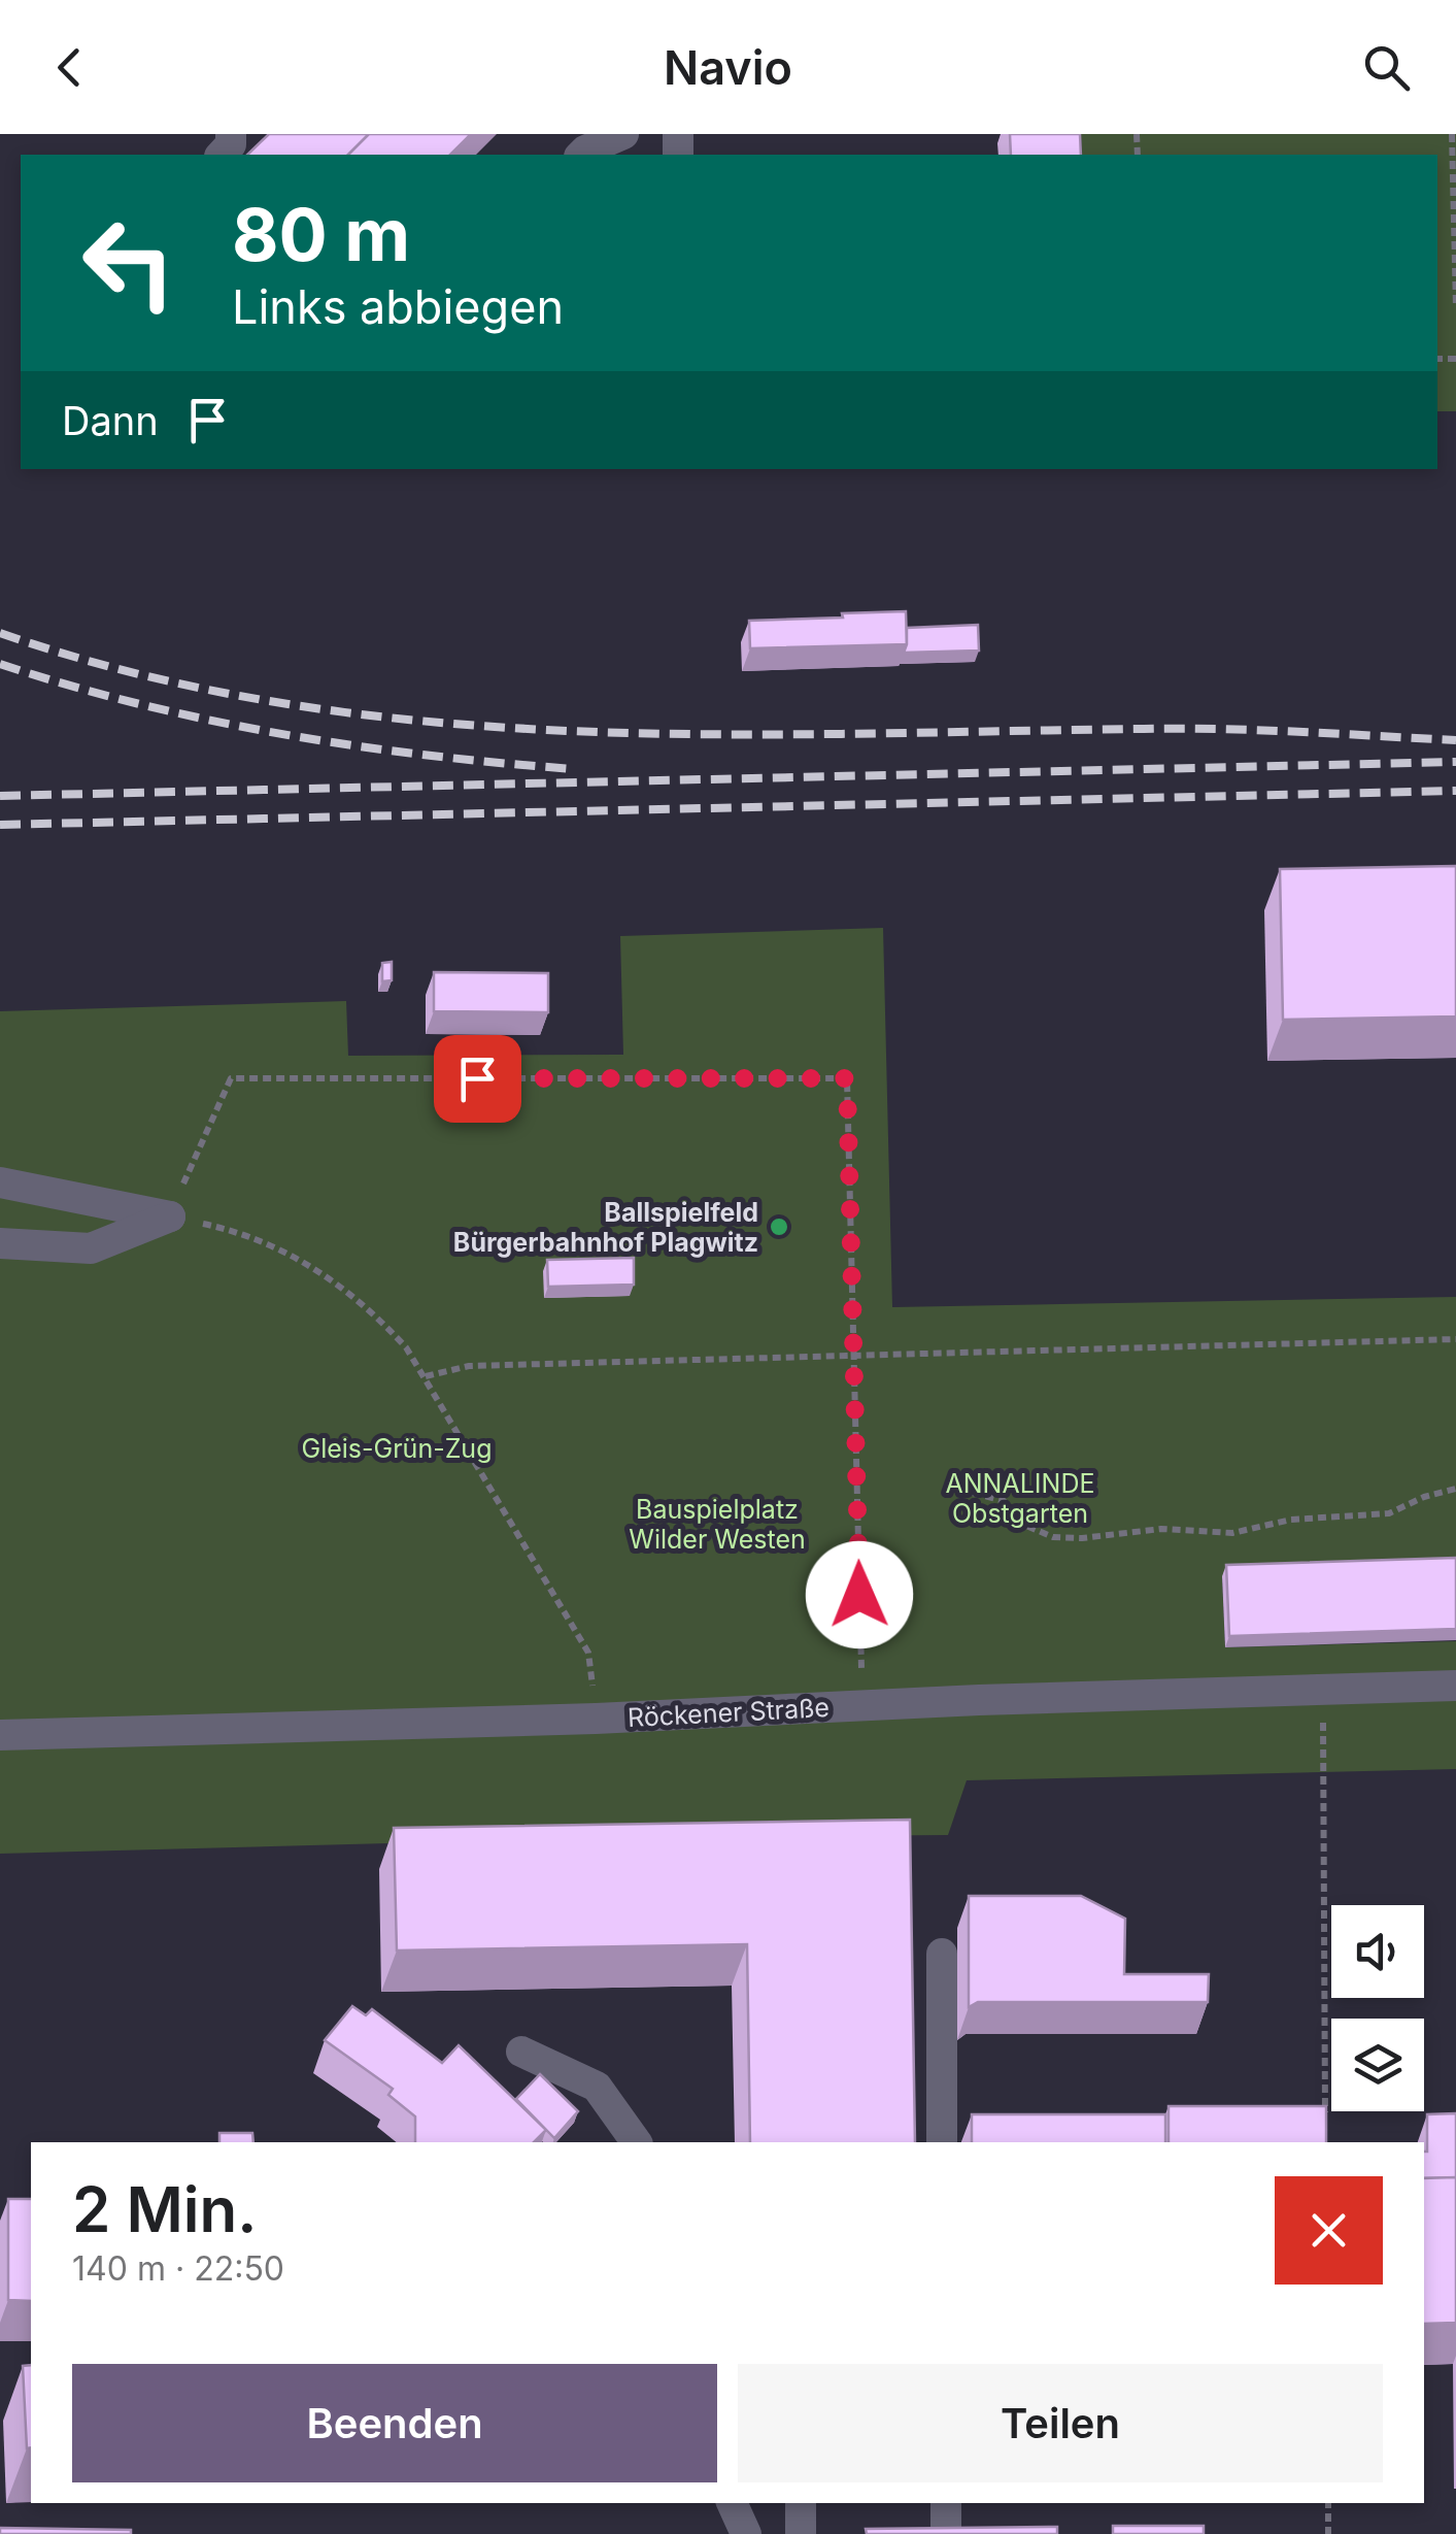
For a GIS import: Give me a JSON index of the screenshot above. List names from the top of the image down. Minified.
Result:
{"streets":{"lane":["Röckener Straße"]},"parks":["Gleis-Grün-Zug","ANNALINDE Obstgarten","Bauspielplatz Wilder Westen"],"places":["Ballspielfeld Bürgerbahnhof Plagwitz"],"page":{"header":"Navio","turn":["80 m","Links abbiegen"],"then":"Dann","heading":["2 Min.","140 m · 22:50"],"buttons":["Beenden","Teilen"]}}
